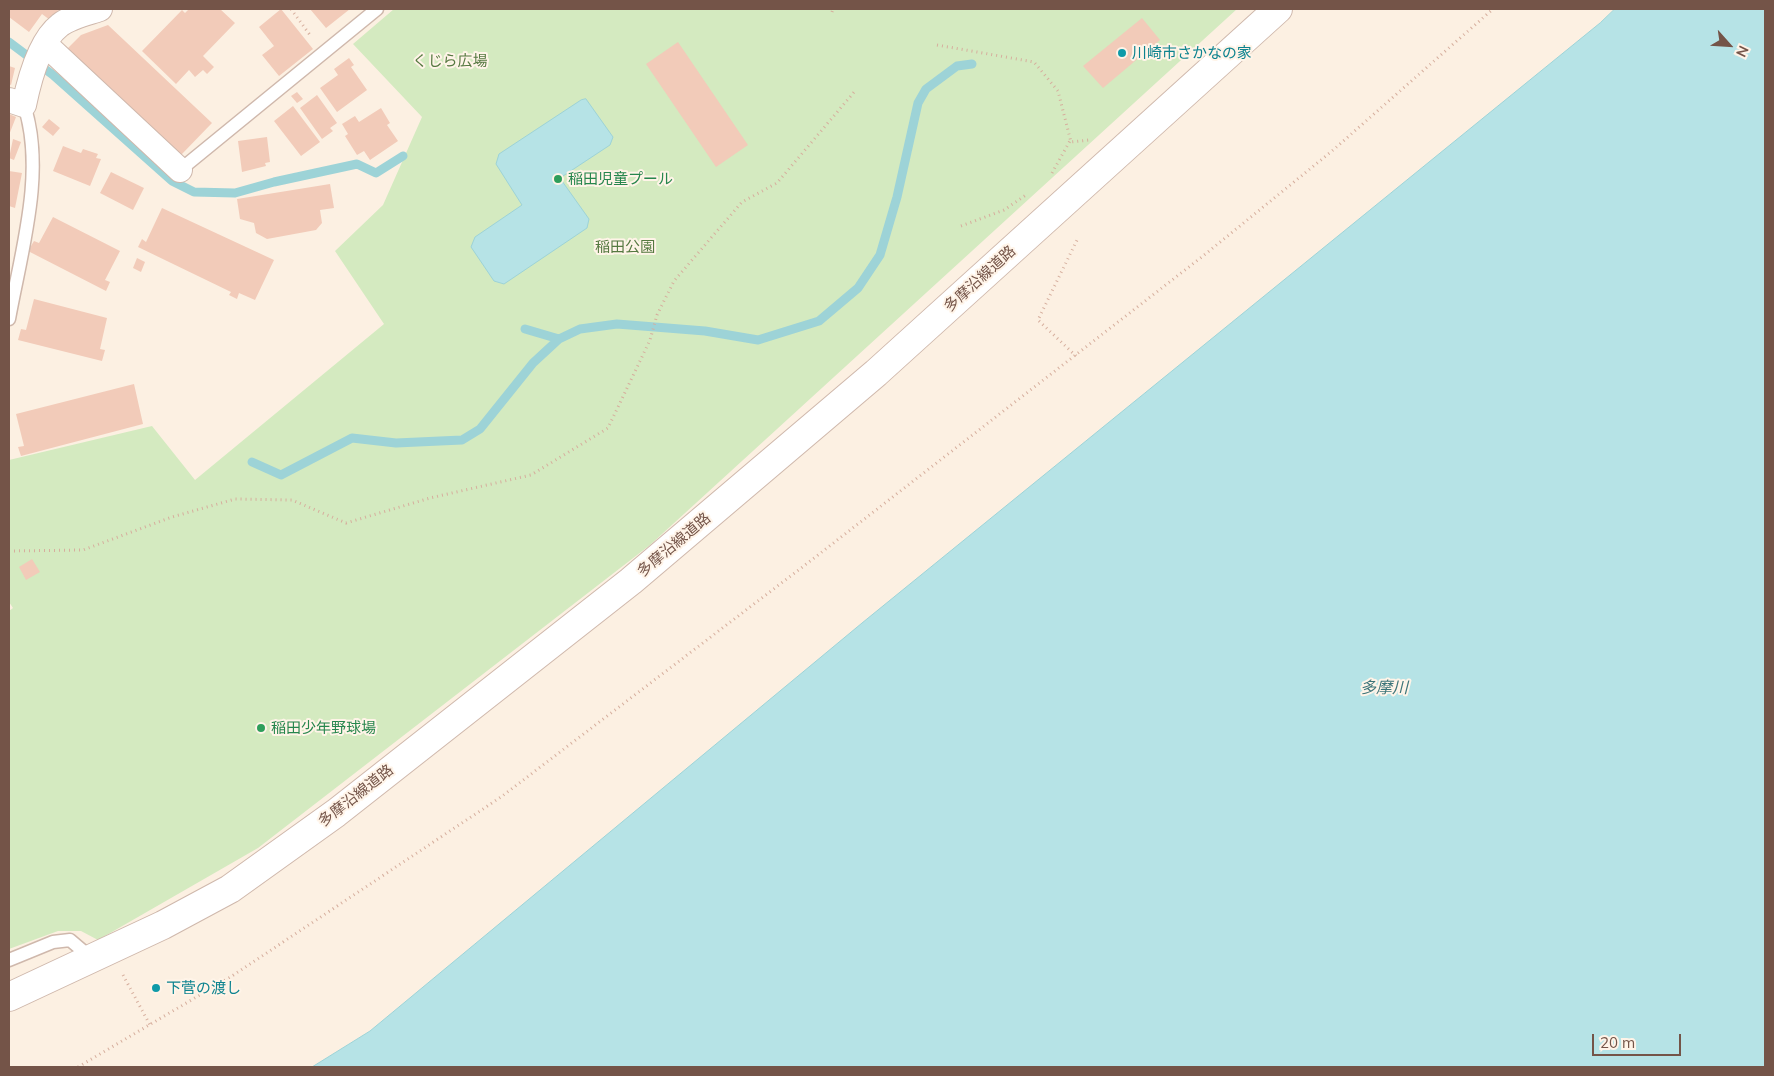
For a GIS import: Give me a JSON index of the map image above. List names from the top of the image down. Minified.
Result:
{"streets":{"street":["多摩沿線道路"]},"water":["多摩川"],"parks":["くじら広場","稲田公園"],"places":["川崎市さかなの家","稲田児童プール","稲田少年野球場","下菅の渡し"],"scale_bar":"20 m","north":"bottom right"}
